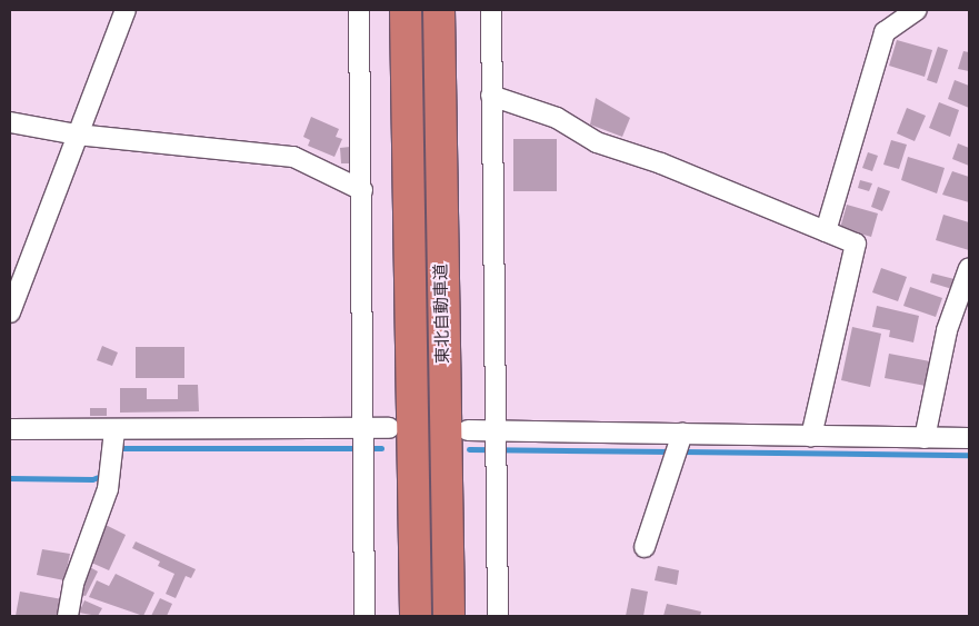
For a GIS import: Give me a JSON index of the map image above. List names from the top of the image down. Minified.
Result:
{"streets":{"highway":["東北自動車道"]}}
